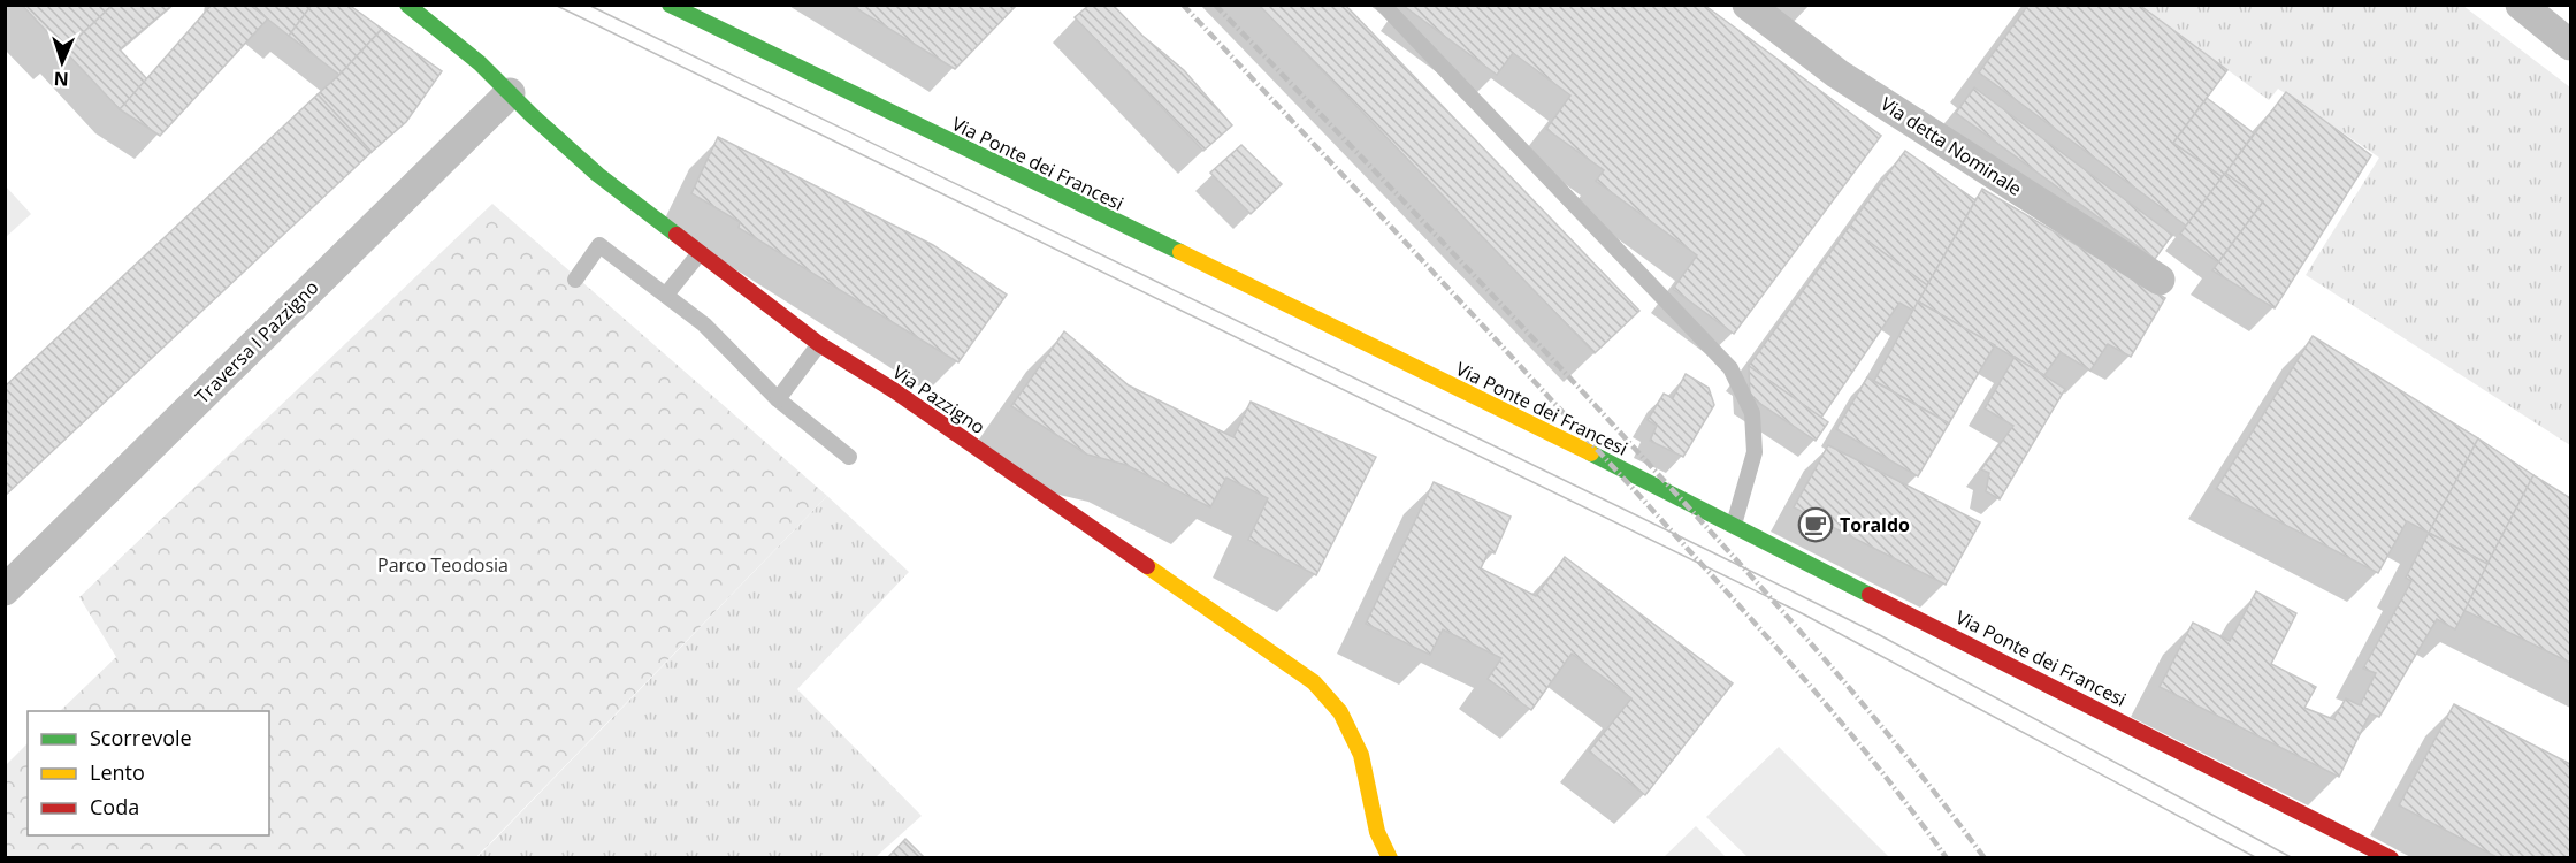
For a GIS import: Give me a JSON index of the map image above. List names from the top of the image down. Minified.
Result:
{"streets":{"main road":["Via Ponte dei Francesi","Via Pazzigno"],"street":["Via detta Nominale","Traversa I Pazzigno"]},"crossings":[["Traversa I Pazzigno","Via Pazzigno"]],"parks":["Parco Teodosia"],"places":{"cafe":["Toraldo"]},"legend":["Scorrevole","Lento","Coda"],"north":"bottom"}
